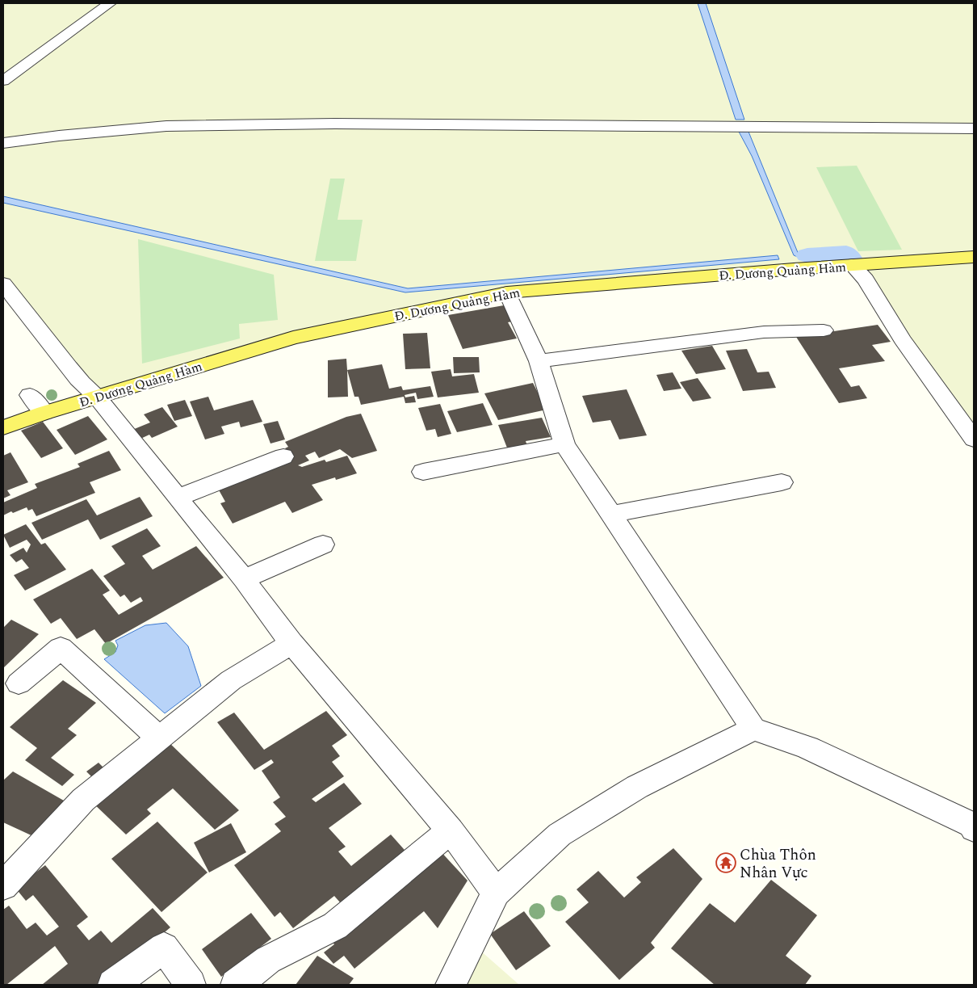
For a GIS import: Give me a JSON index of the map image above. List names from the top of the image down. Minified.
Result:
{"streets":{"main road":["Đ. Dương Quảng Hàm"]},"places":{"temple":["Chùa Thôn Nhân Vực"]}}
